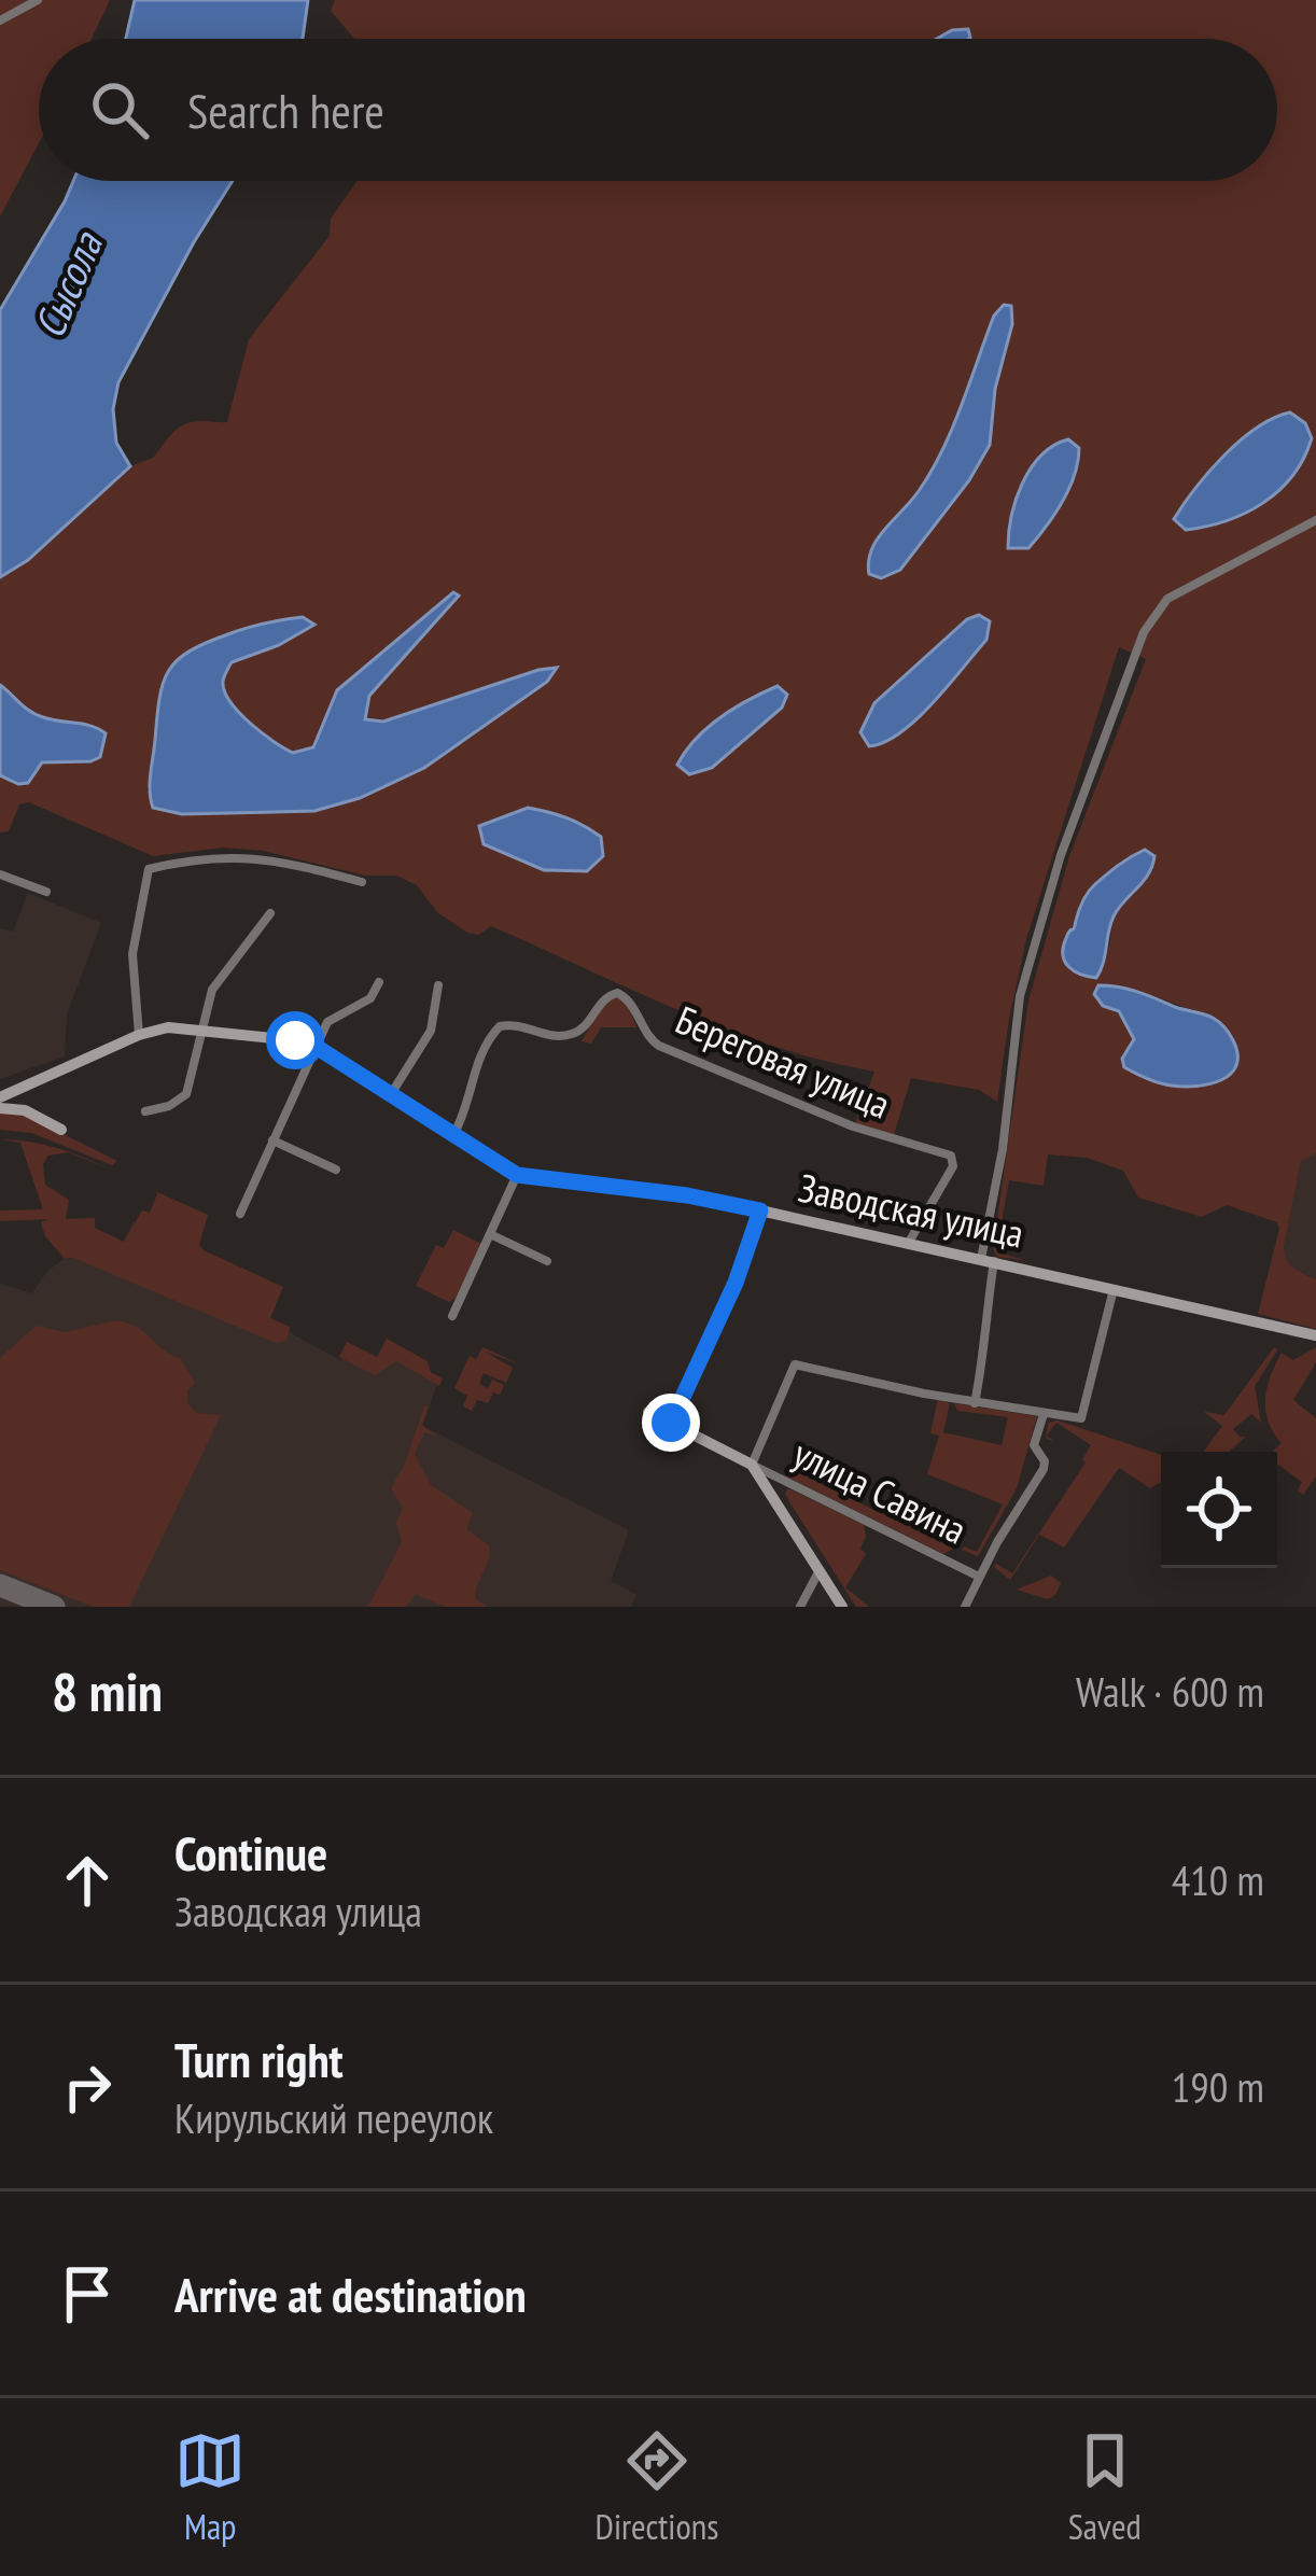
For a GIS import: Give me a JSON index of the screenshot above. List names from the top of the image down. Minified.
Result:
{"streets":{"street":["Береговая улица","Заводская улица","улица Савина"]},"crossings":[["Береговая улица","Заводская улица"]],"water":["Сысола"],"page":{"search":"Search here","heading":["8 min","Walk · 600 m"],"list":[["Continue","Заводская улица","410 m"],["Turn right","Кирульский переулок","190 m"],"Arrive at destination"],"nav":["Map","Directions","Saved"]}}
